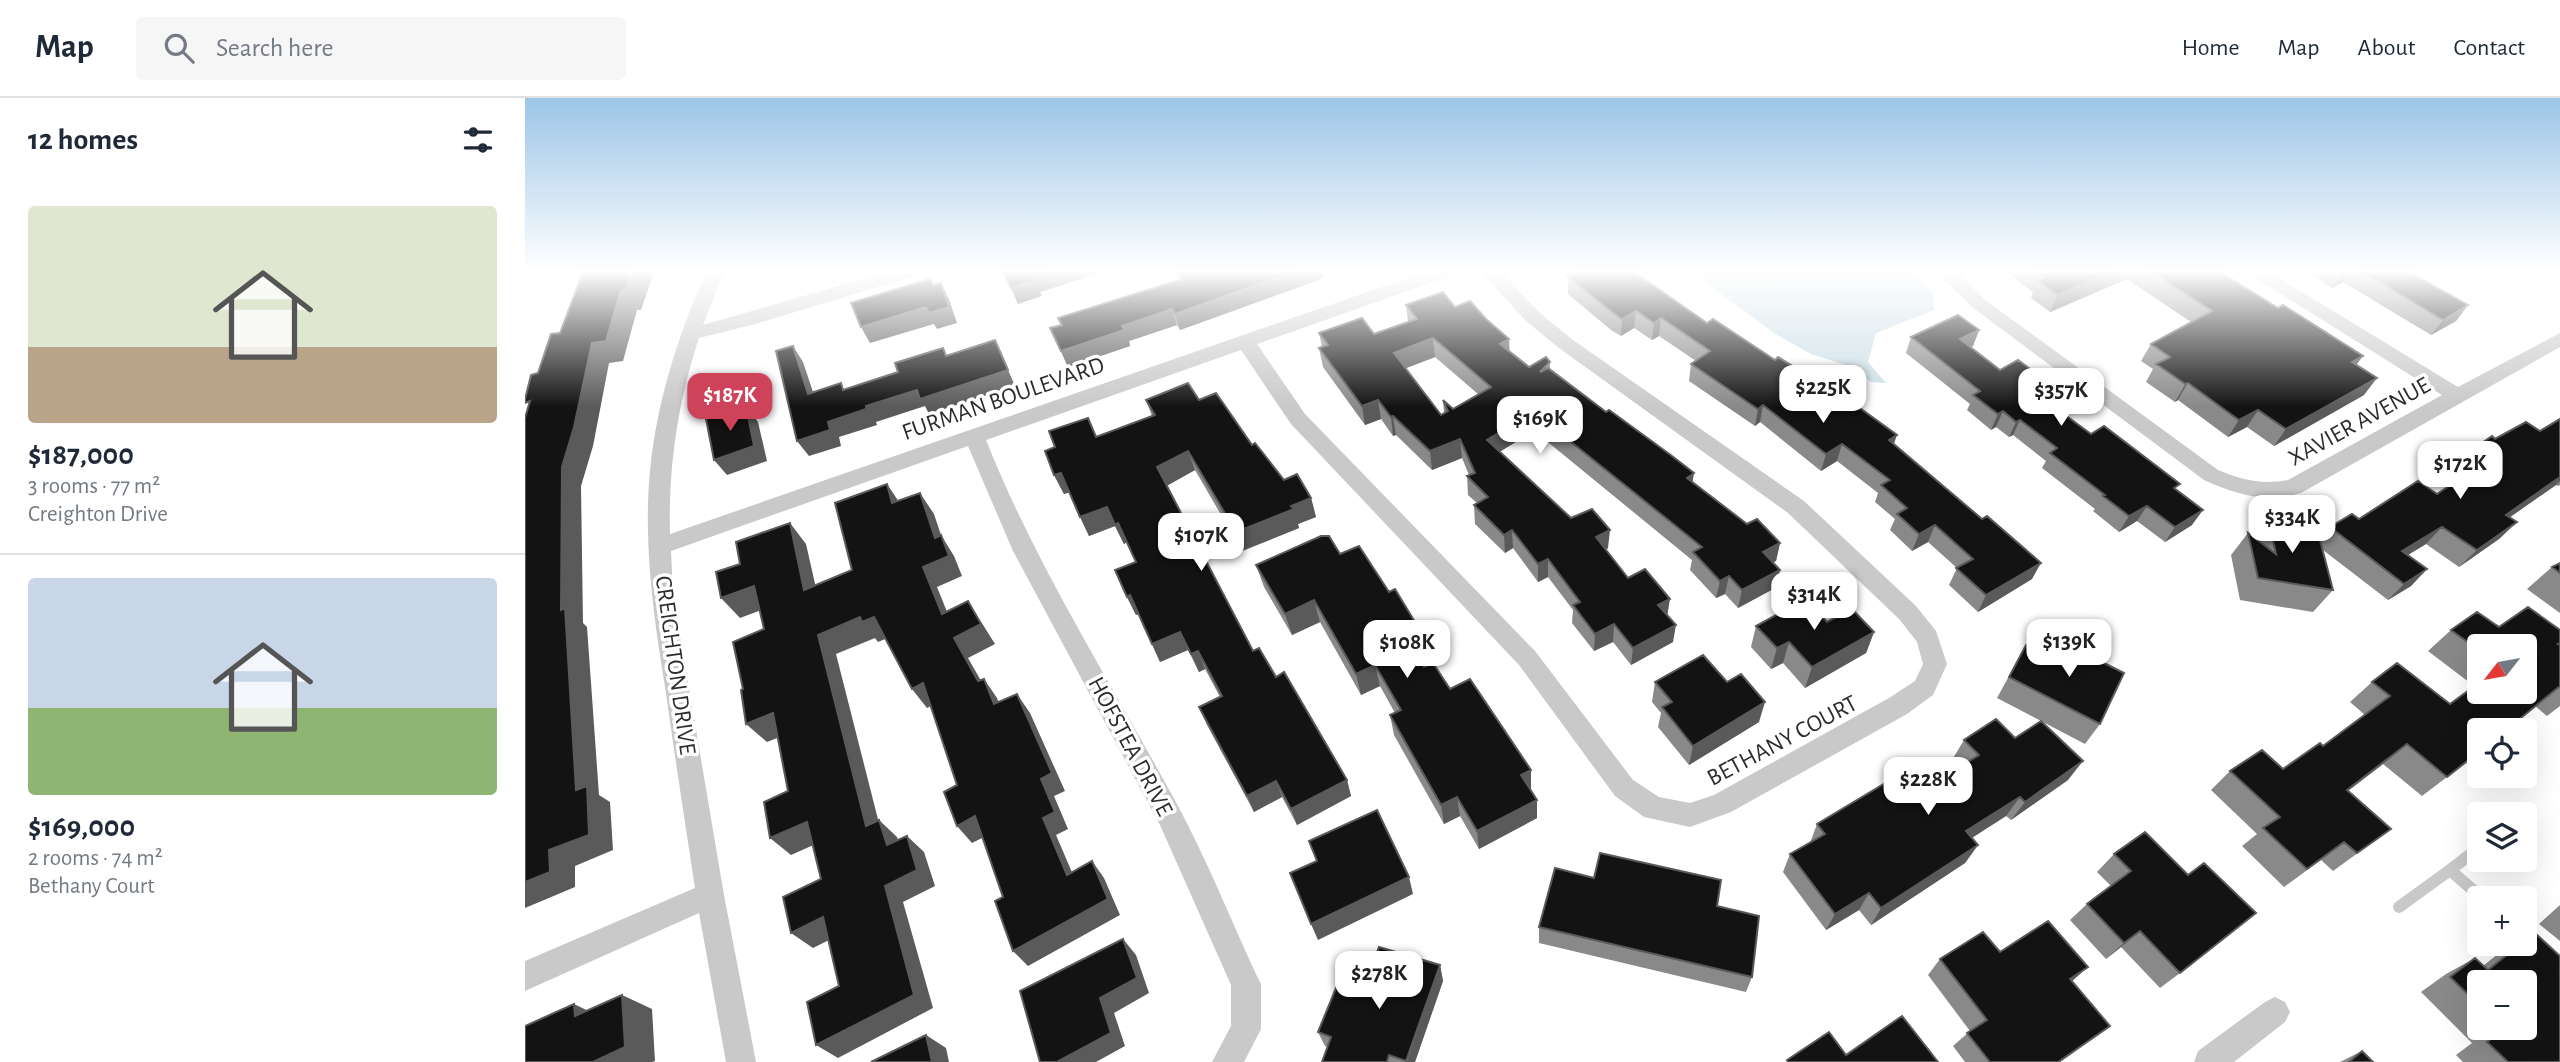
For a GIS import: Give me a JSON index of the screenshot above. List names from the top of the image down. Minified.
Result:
{"streets":{"street":["FURMAN BOULEVARD","XAVIER AVENUE","CREIGHTON DRIVE","BETHANY COURT","HOFSTEA DRIVE"]},"crossings":[["FURMAN BOULEVARD","CREIGHTON DRIVE"],["FURMAN BOULEVARD","BETHANY COURT"],["FURMAN BOULEVARD","HOFSTEA DRIVE"]],"north":"bottom left","page":{"header":"Map","search":"Search here","nav":["Home","Map","About","Contact"],"heading":"12 homes","list":[{"name":"$187,000","note":"3 rooms · 77 m² · Creighton Drive"},{"name":"$169,000","note":"2 rooms · 74 m² · Bethany Court"}],"price":["$225K","$357K","$187K","$169K","$172K","$334K","$107K","$314K","$139K","$108K","$228K","$278K"],"map_buttons":["+","−"]}}
